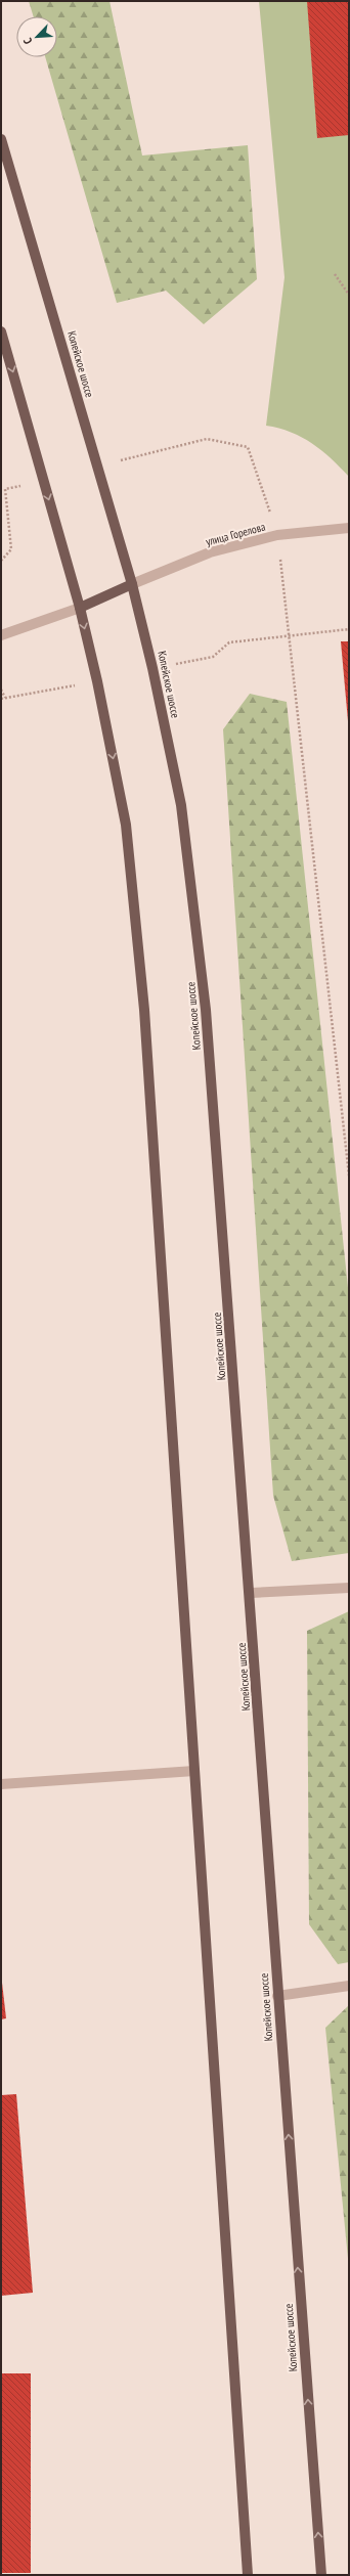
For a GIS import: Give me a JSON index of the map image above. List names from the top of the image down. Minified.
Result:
{"streets":{"main road":["Копейское шоссе"],"street":["улица Горелова"]},"crossings":[["Копейское шоссе","улица Горелова"]],"north":"bottom left"}
